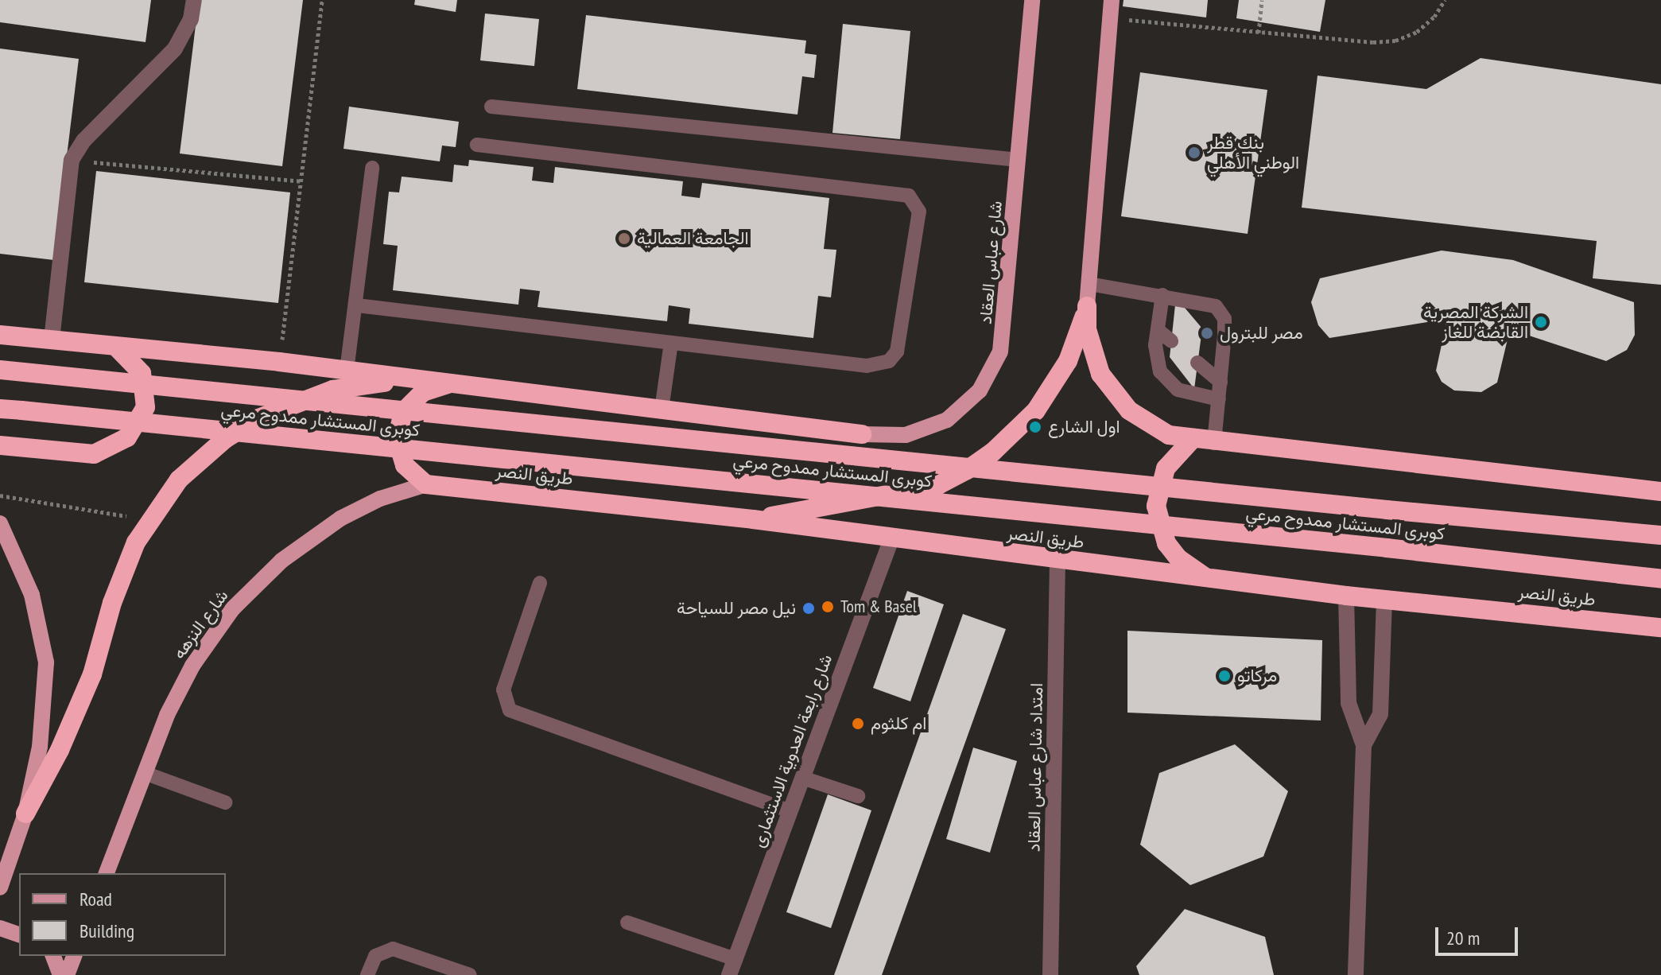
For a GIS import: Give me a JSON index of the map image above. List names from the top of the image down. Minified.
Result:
{"streets":{"highway":["كوبرى المستشار ممدوح مرعي","طريق النصر"],"main road":["شارع عباس العقاد","شارع النزهه"],"street":["شارع رابعة العدوية الاستثمارى","امتداد شارع عباس العقاد"]},"crossings":[["طريق النصر","شارع النزهه"],["طريق النصر","شارع رابعة العدوية الاستثمارى"],["طريق النصر","امتداد شارع عباس العقاد"]],"places":["بنك قطر الوطني الأهلي","الجامعة العمالية","الشركة المصرية القابضة للغاز","مصر للبترول","اول الشارع","Tom & Basel","نيل مصر للسياحة","مركاتو","ام كلثوم"],"legend":["Road","Building"],"scale_bar":"20 m"}
